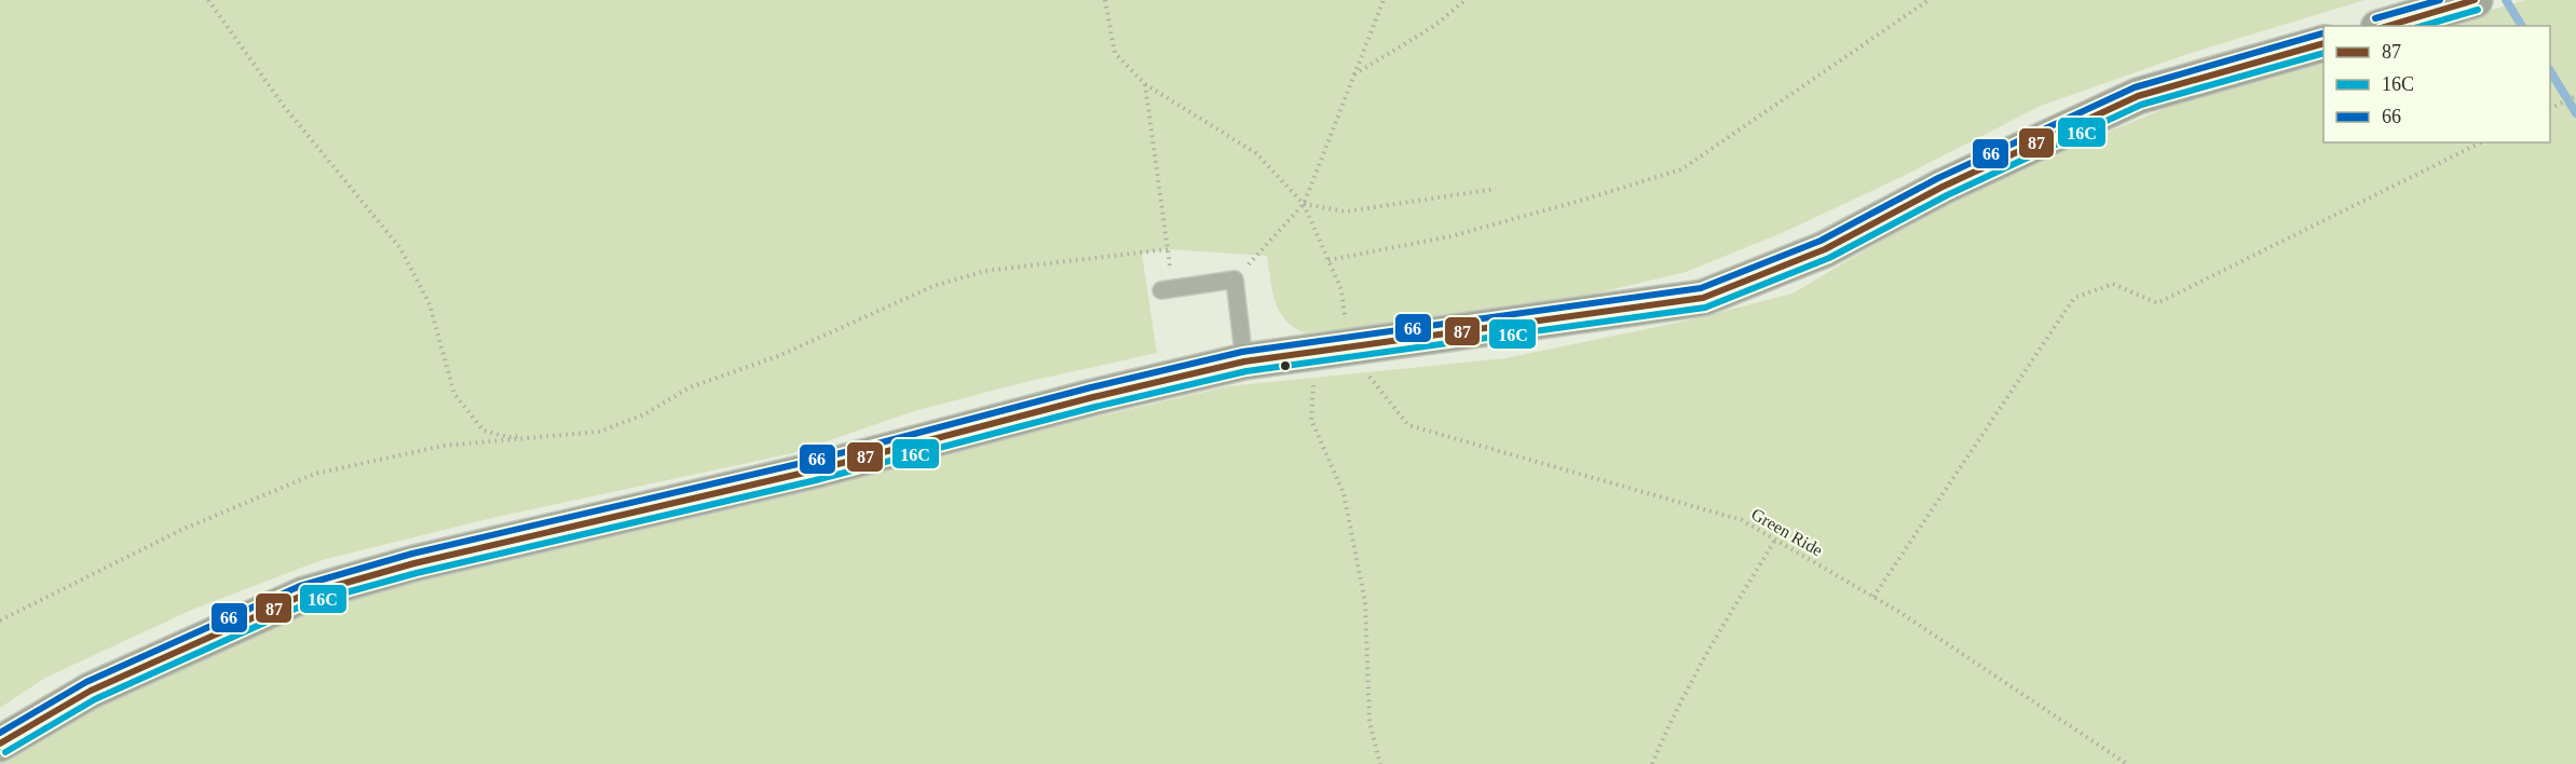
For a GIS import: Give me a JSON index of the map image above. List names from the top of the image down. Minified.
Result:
{"streets":{"path":["Green Ride"]},"lines":["transit line 87","transit line 66","transit line 16C"],"legend":["87","16C","66"]}
